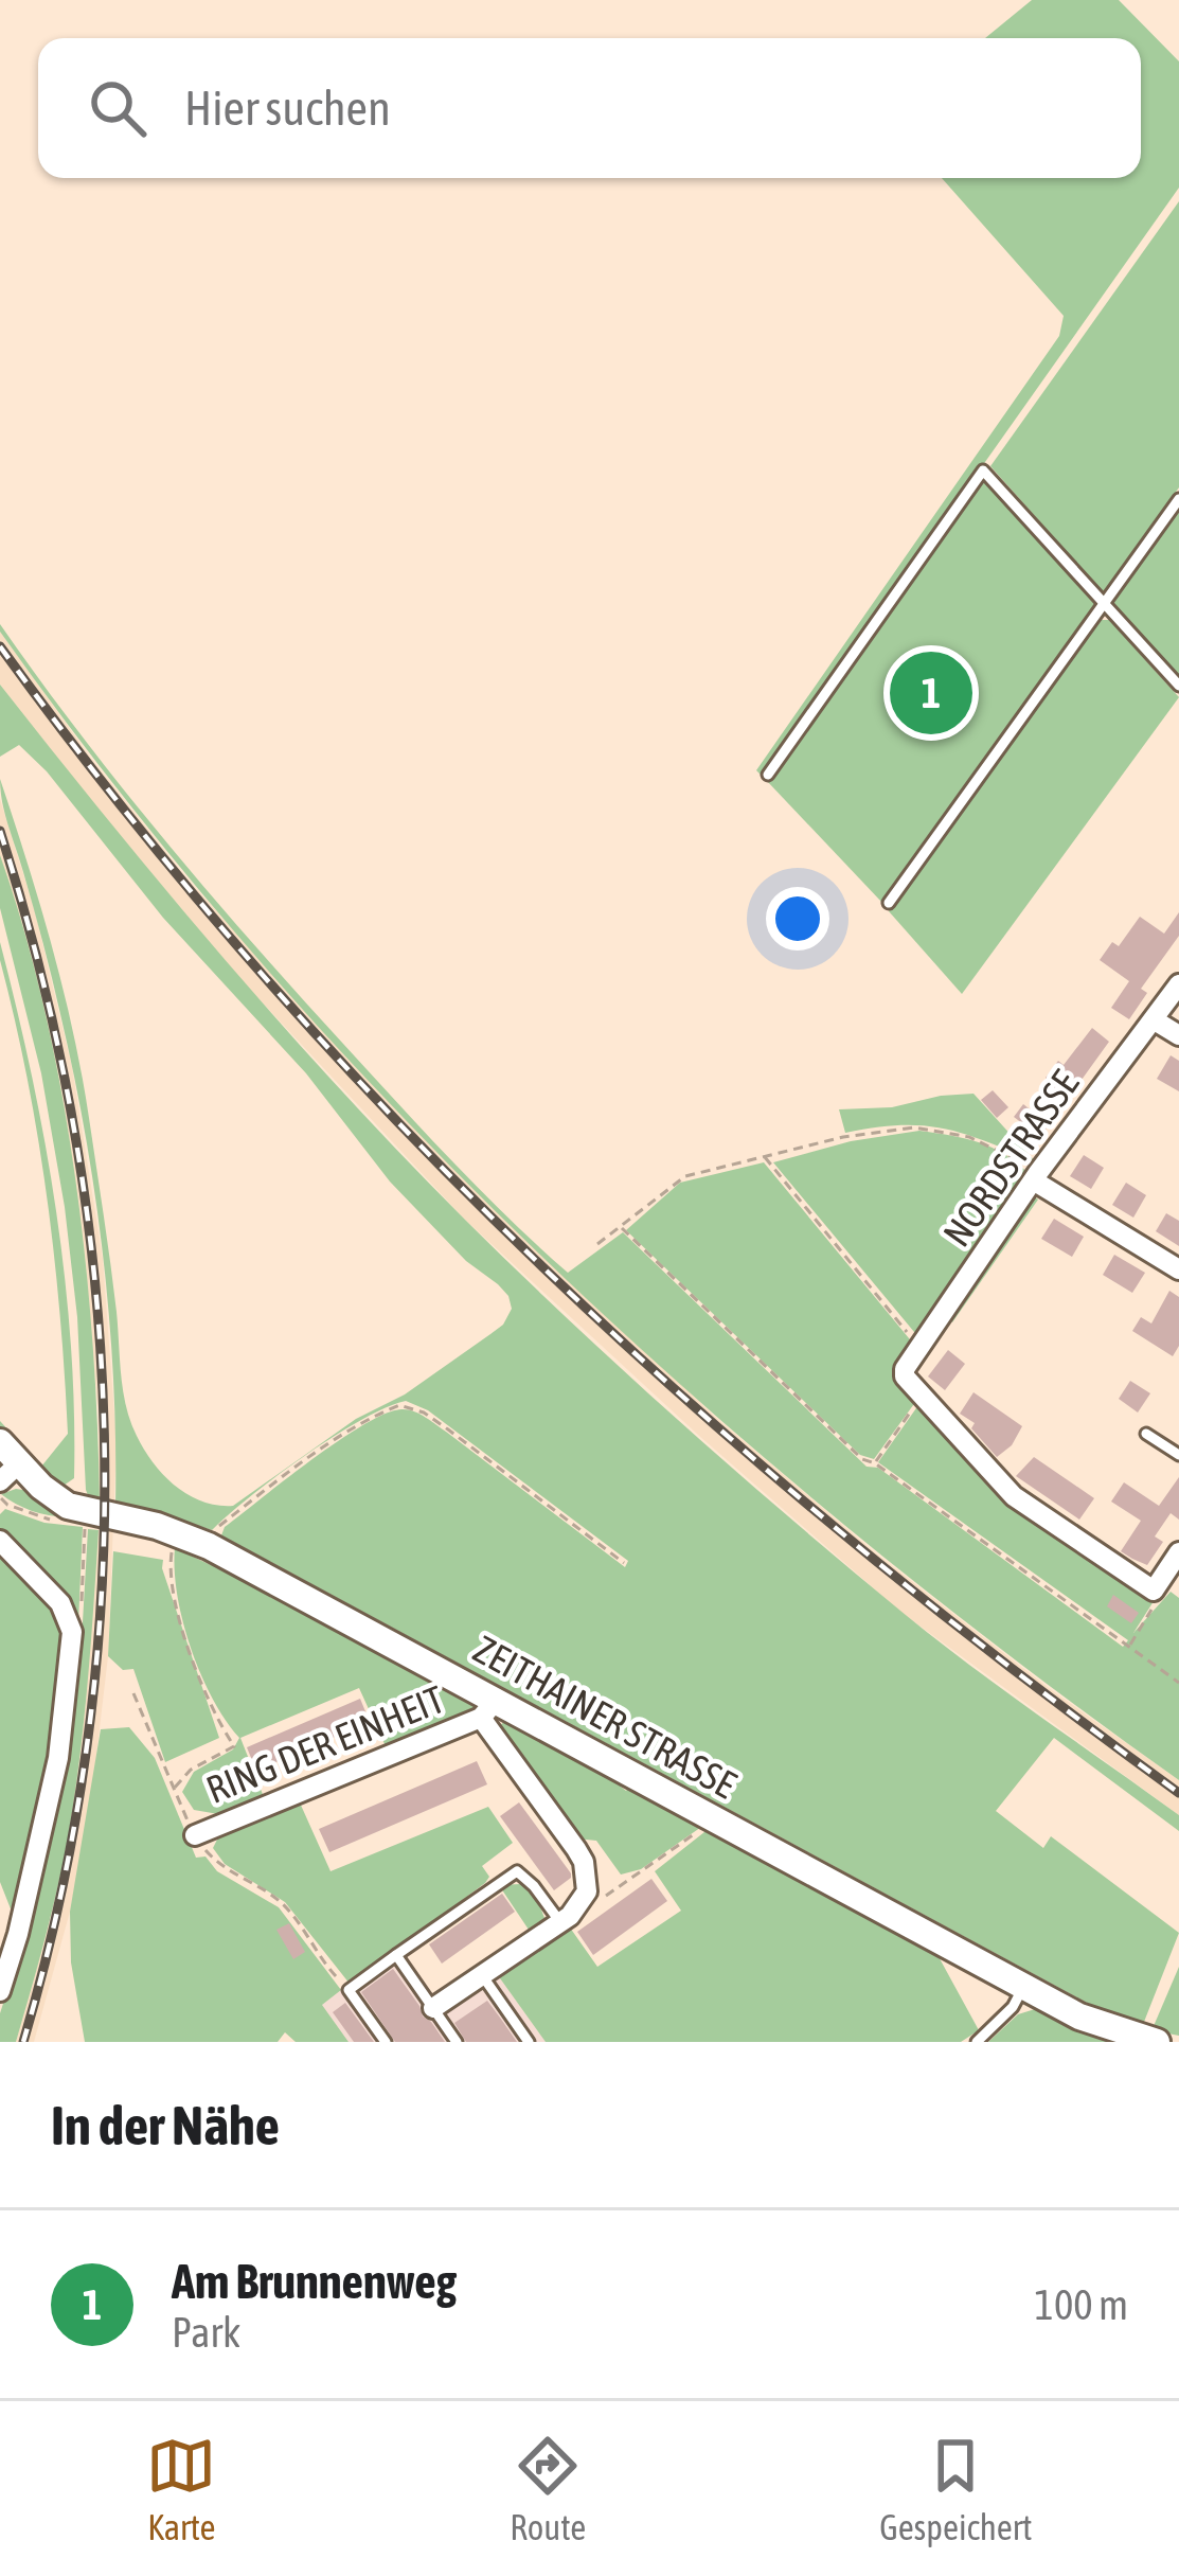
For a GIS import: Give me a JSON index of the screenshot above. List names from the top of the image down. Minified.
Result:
{"streets":{"street":["NORDSTRASSE","ZEITHAINER STRASSE","RING DER EINHEIT"]},"crossings":[["ZEITHAINER STRASSE","RING DER EINHEIT"]],"page":{"search":"Hier suchen","pins":"1","heading":"In der Nähe","list":[{"mark":"1","name":"Am Brunnenweg","note":"Park","value":"100 m"}],"nav":["Karte","Route","Gespeichert"]}}
